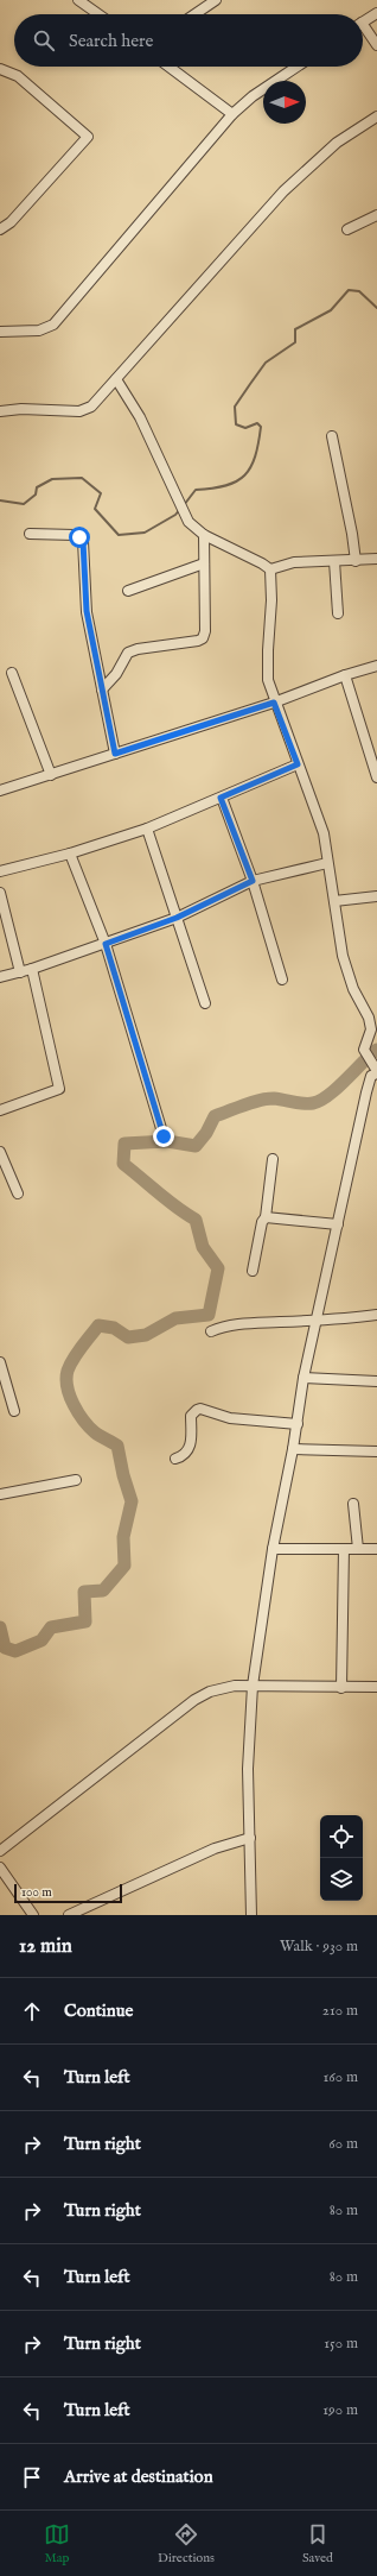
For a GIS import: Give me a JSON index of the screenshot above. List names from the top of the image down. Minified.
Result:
{"scale_bar":"100 m","north":"right","page":{"search":"Search here","scale":"100 m","heading":["12 min","Walk · 930 m"],"list":[["Continue","210 m"],["Turn left","160 m"],["Turn right","60 m"],["Turn right","80 m"],["Turn left","80 m"],["Turn right","150 m"],["Turn left","190 m"],"Arrive at destination"],"nav":["Map","Directions","Saved"]}}
